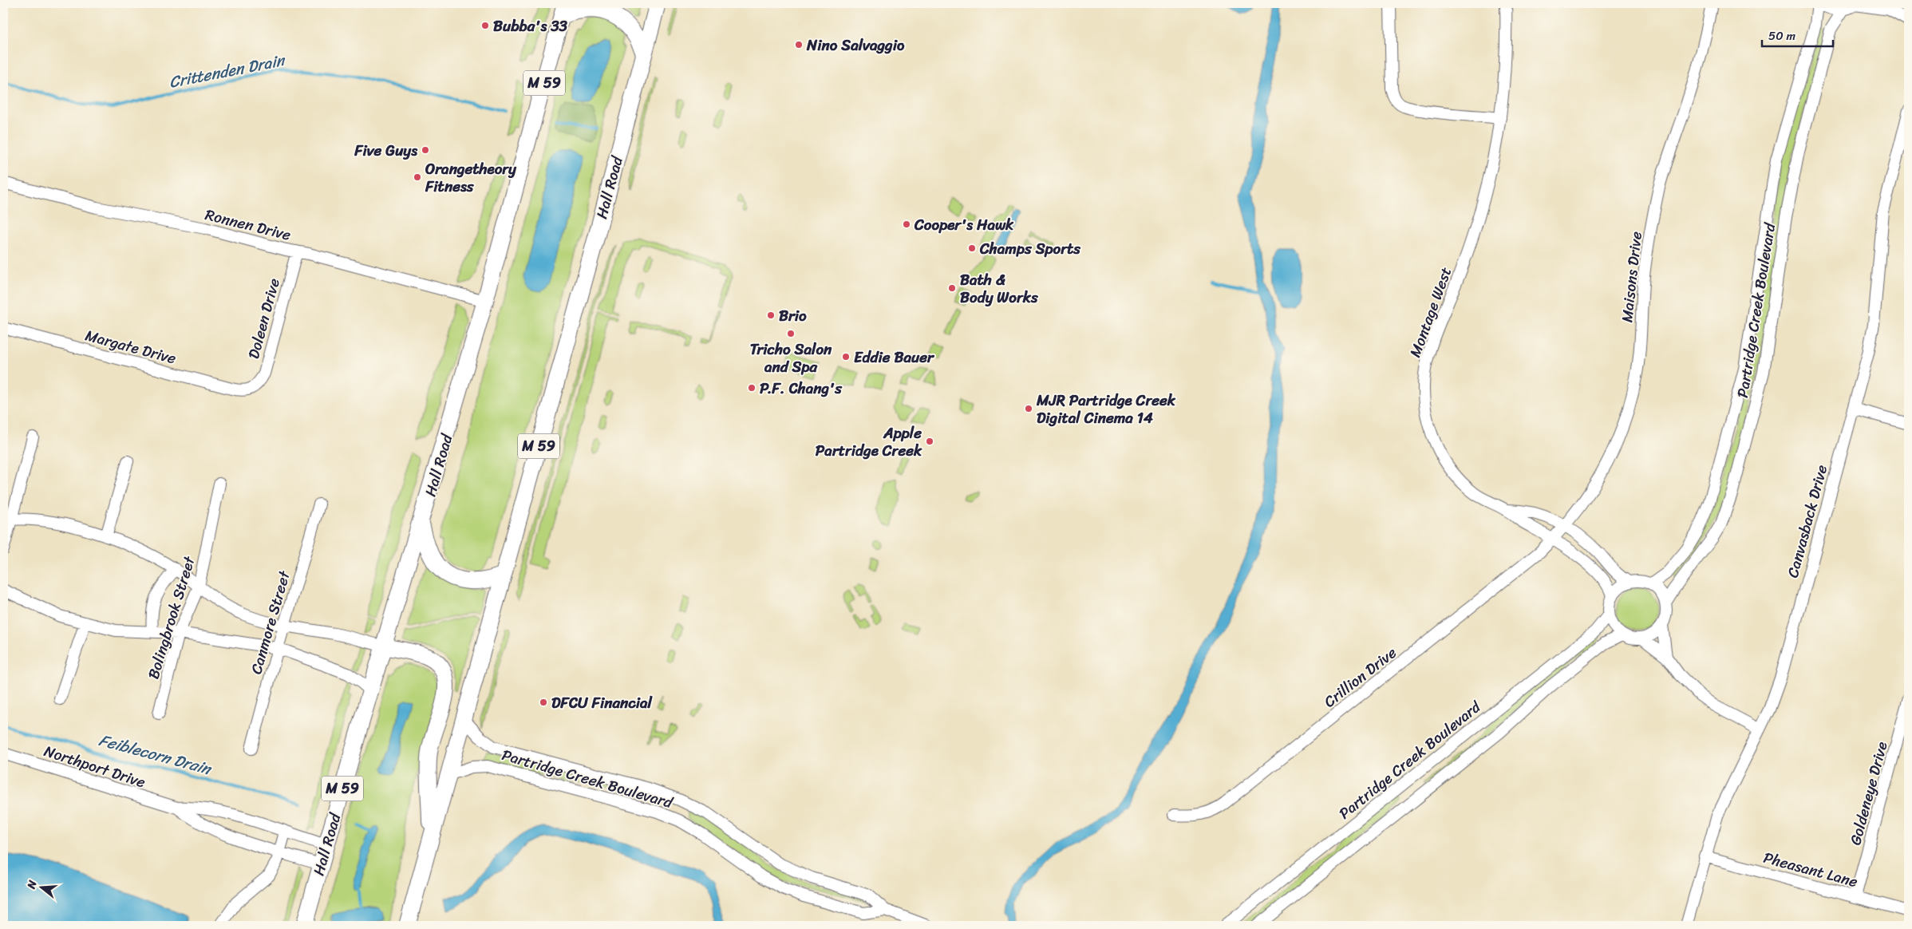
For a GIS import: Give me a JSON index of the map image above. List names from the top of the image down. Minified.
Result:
{"streets":{"highway":["M 59","Hall Road"],"street":["Ronnen Drive","Maisons Drive","Partridge Creek Boulevard","Montage West","Doleen Drive","Margate Drive","Canvasback Drive","Bolingbrook Street","Canmore Street","Crillion Drive","Northport Drive","Goldeneye Drive","Pheasant Lane"]},"crossings":[["Hall Road","Ronnen Drive"],["Hall Road","Partridge Creek Boulevard"],["Hall Road","Northport Drive"],["Ronnen Drive","Doleen Drive"],["Maisons Drive","Montage West"],["Maisons Drive","Crillion Drive"],["Partridge Creek Boulevard","Montage West"],["Montage West","Crillion Drive"],["Doleen Drive","Margate Drive"],["Canvasback Drive","Pheasant Lane"],["Goldeneye Drive","Pheasant Lane"]],"water":["Crittenden Drain","Feiblecorn Drain"],"places":["Bubba's 33","Nino Salvaggio","Five Guys","Orangetheory Fitness","Cooper's Hawk","Champs Sports","Bath & Body Works","Brio","Tricho Salon and Spa","Eddie Bauer","P.F. Chang's","MJR Partridge Creek Digital Cinema 14","Apple Partridge Creek","DFCU Financial"],"scale_bar":"50 m","north":"left"}
